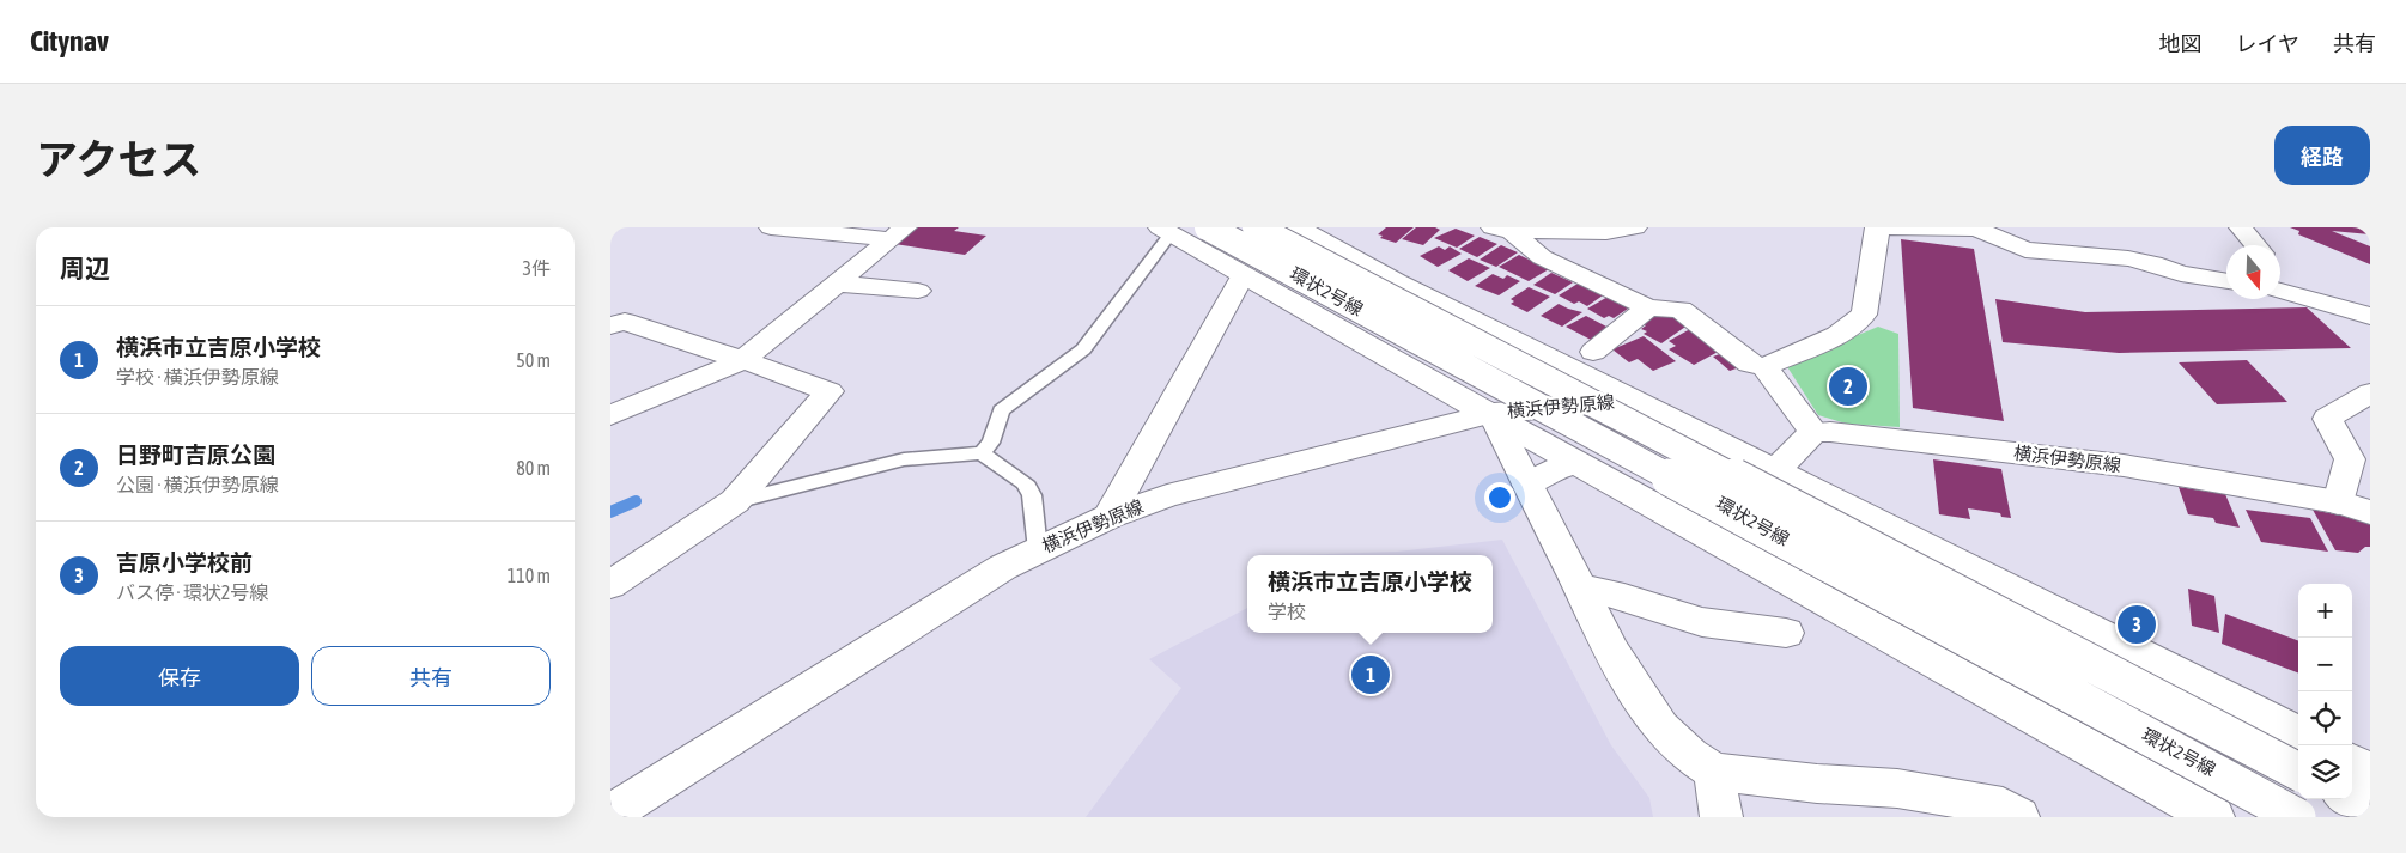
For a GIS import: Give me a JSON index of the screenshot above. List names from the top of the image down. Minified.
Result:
{"streets":{"main road":["環状2号線","横浜伊勢原線"]},"north":"bottom","page":{"header":"Citynav","nav":["地図","レイヤ","共有"],"title":"アクセス","buttons":["経路",["保存","共有"]],"heading":["周辺","3件"],"list":[{"mark":"1","name":"横浜市立吉原小学校","note":"学校 · 横浜伊勢原線","value":"50 m"},{"mark":"2","name":"日野町吉原公園","note":"公園 · 横浜伊勢原線","value":"80 m"},{"mark":"3","name":"吉原小学校前","note":"バス停 · 環状2号線","value":"110 m"}],"pins":["2","3","1"],"popup":["横浜市立吉原小学校","学校"],"map_buttons":["+","−"]}}
